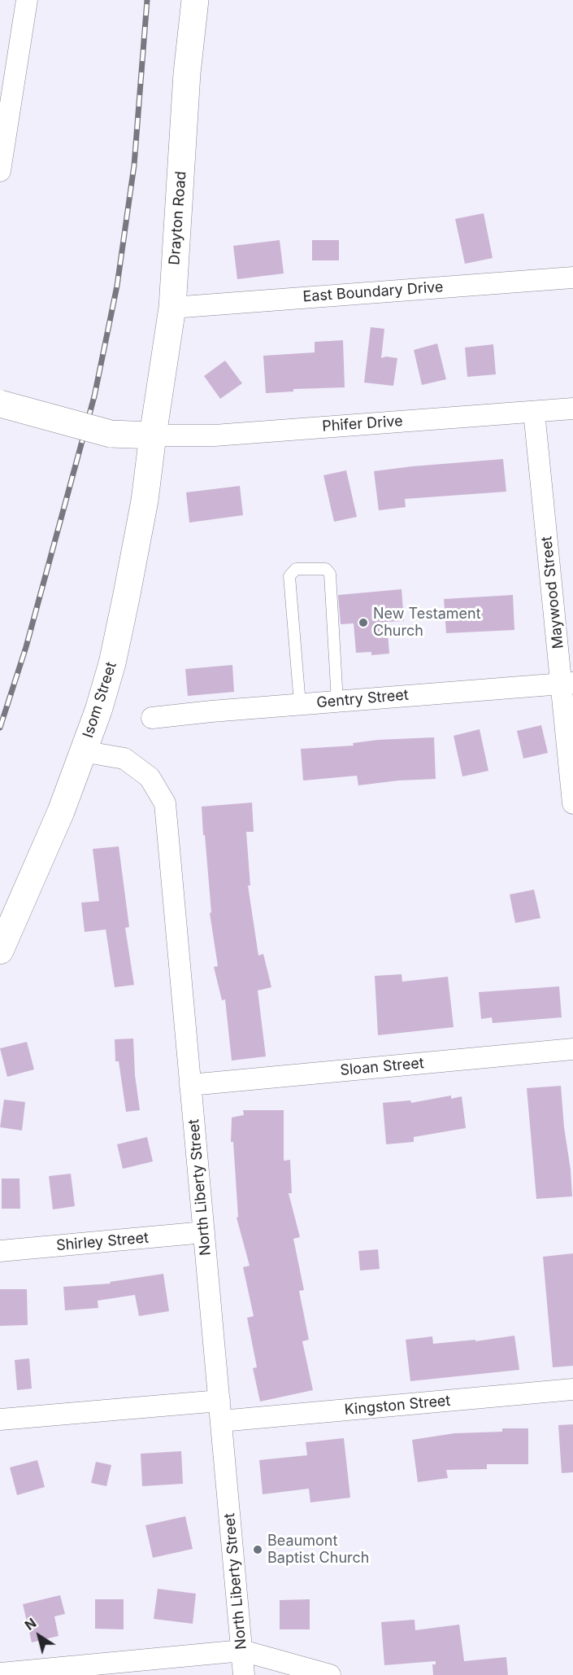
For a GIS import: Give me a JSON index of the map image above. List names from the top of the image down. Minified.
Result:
{"streets":{"main road":["Drayton Road","Isom Street"],"street":["East Boundary Drive","Phifer Drive","Maywood Street","Gentry Street","Sloan Street","North Liberty Street","Shirley Street","Kingston Street"]},"crossings":[["Drayton Road","East Boundary Drive"],["Drayton Road","Phifer Drive"],["Drayton Road","Isom Street"],["Phifer Drive","Maywood Street"],["Phifer Drive","Isom Street"],["Maywood Street","Gentry Street"],["Isom Street","North Liberty Street"],["Sloan Street","North Liberty Street"],["North Liberty Street","Shirley Street"],["North Liberty Street","Kingston Street"]],"places":["New Testament Church","Beaumont Baptist Church"],"north":"top left"}
